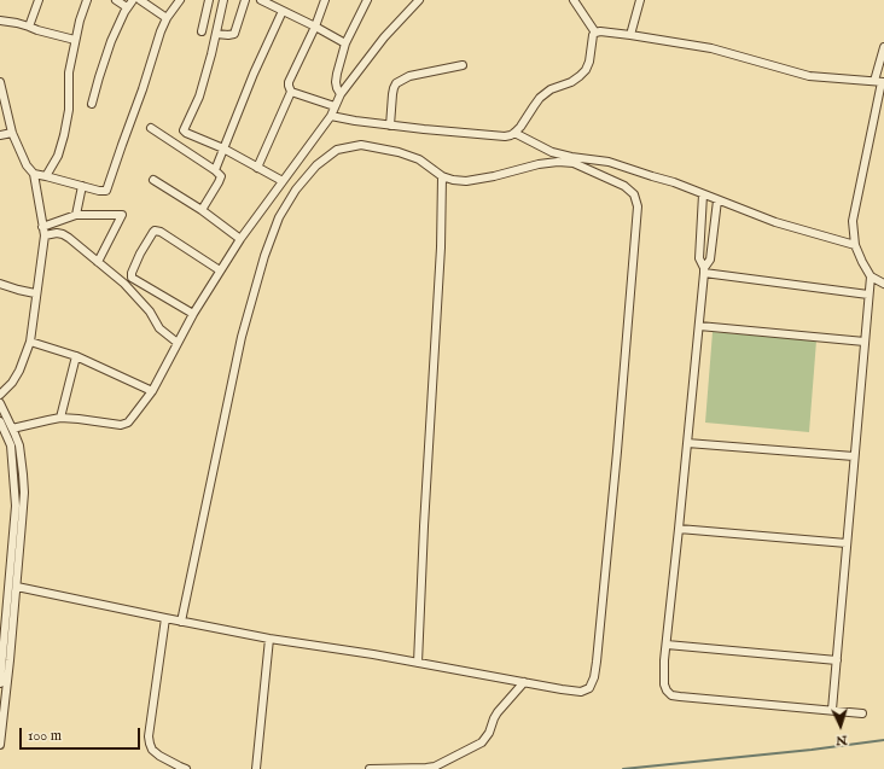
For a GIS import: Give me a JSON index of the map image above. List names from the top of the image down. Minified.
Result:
{"scale_bar":"100 m","north":"bottom"}
